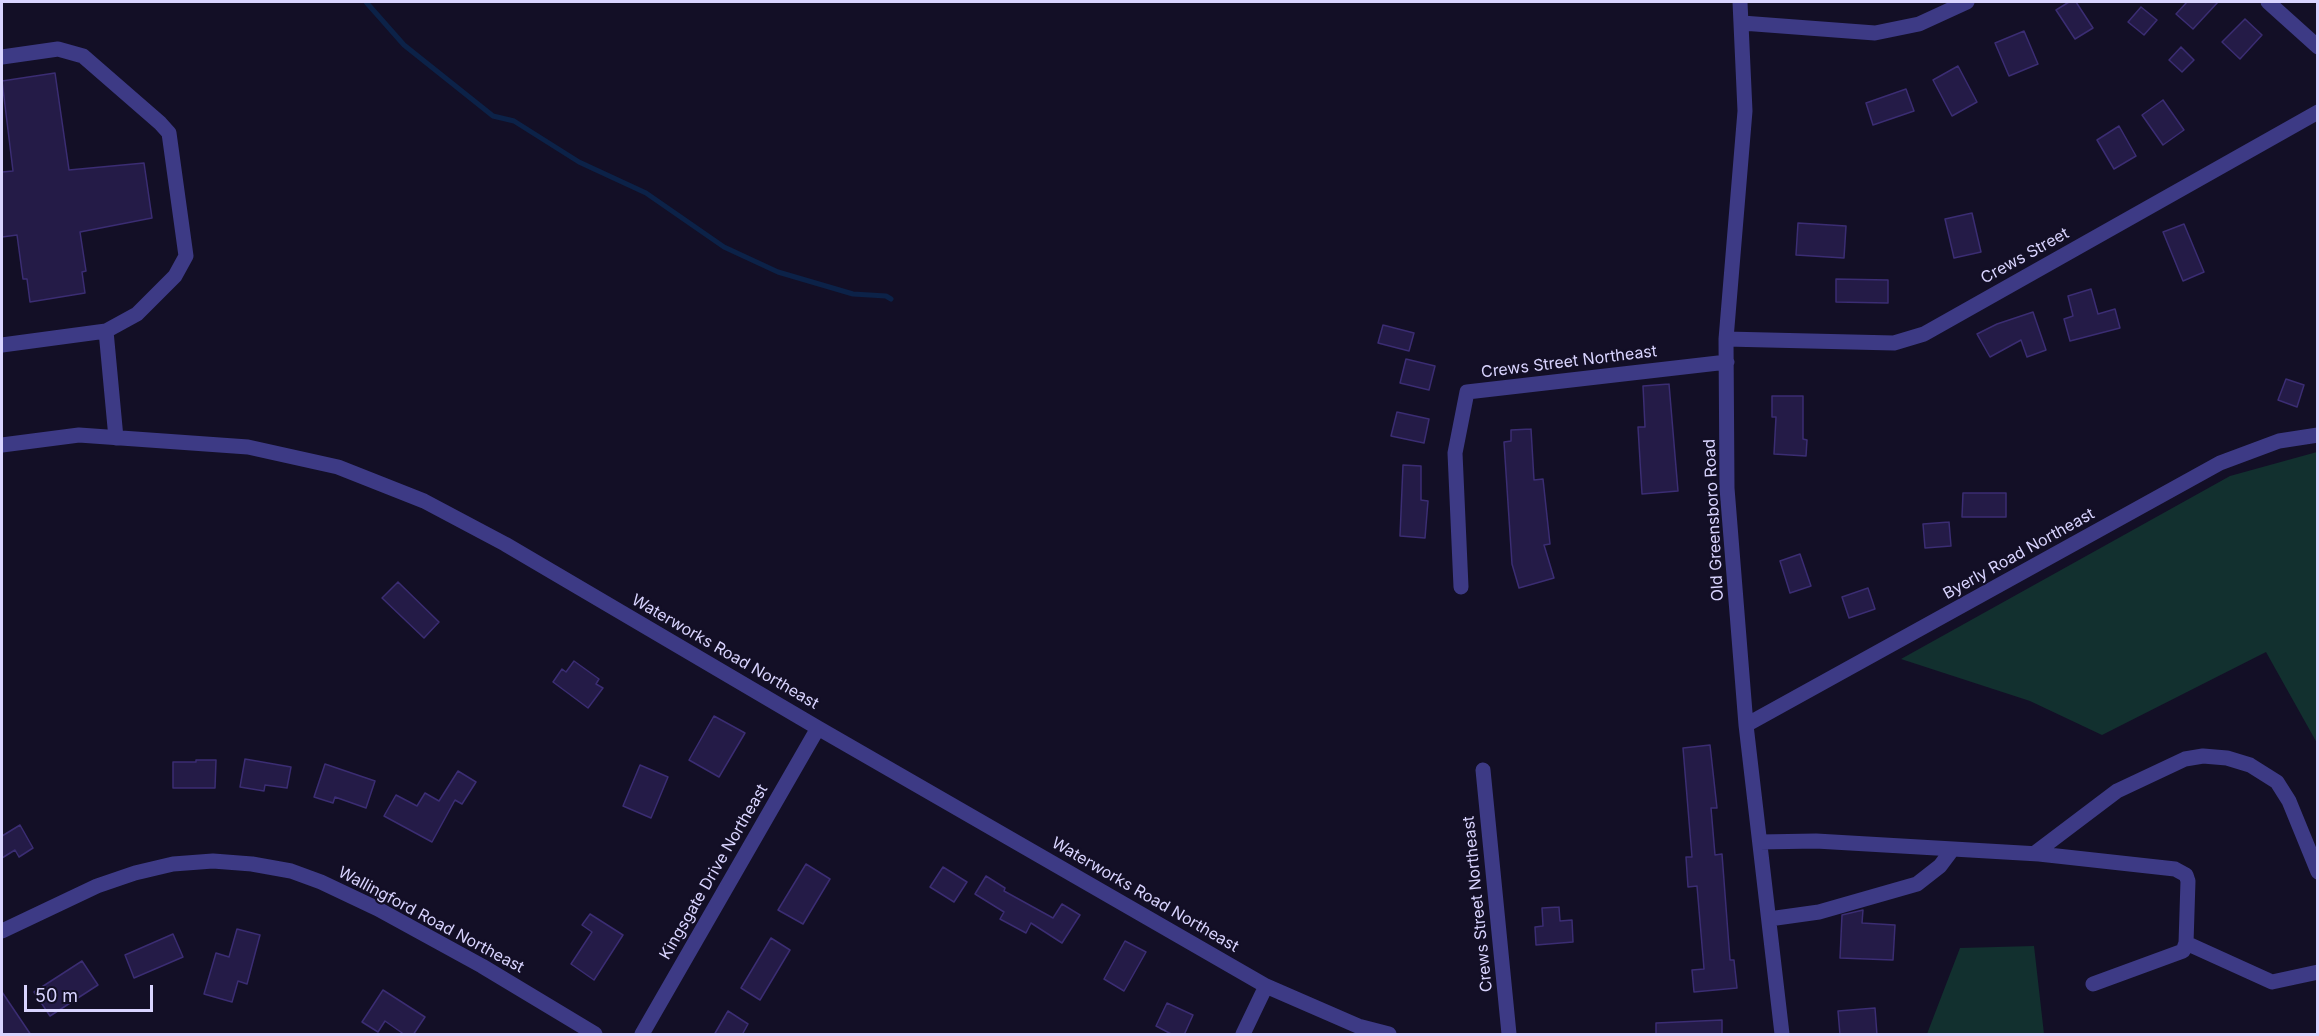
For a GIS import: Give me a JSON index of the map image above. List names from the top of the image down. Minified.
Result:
{"streets":{"street":["Crews Street","Crews Street Northeast","Old Greensboro Road","Byerly Road Northeast","Waterworks Road Northeast","Kingsgate Drive Northeast","Wallingford Road Northeast"]},"crossings":[["Crews Street","Old Greensboro Road"],["Crews Street Northeast","Old Greensboro Road"],["Old Greensboro Road","Byerly Road Northeast"],["Waterworks Road Northeast","Kingsgate Drive Northeast"]],"scale_bar":"50 m"}
